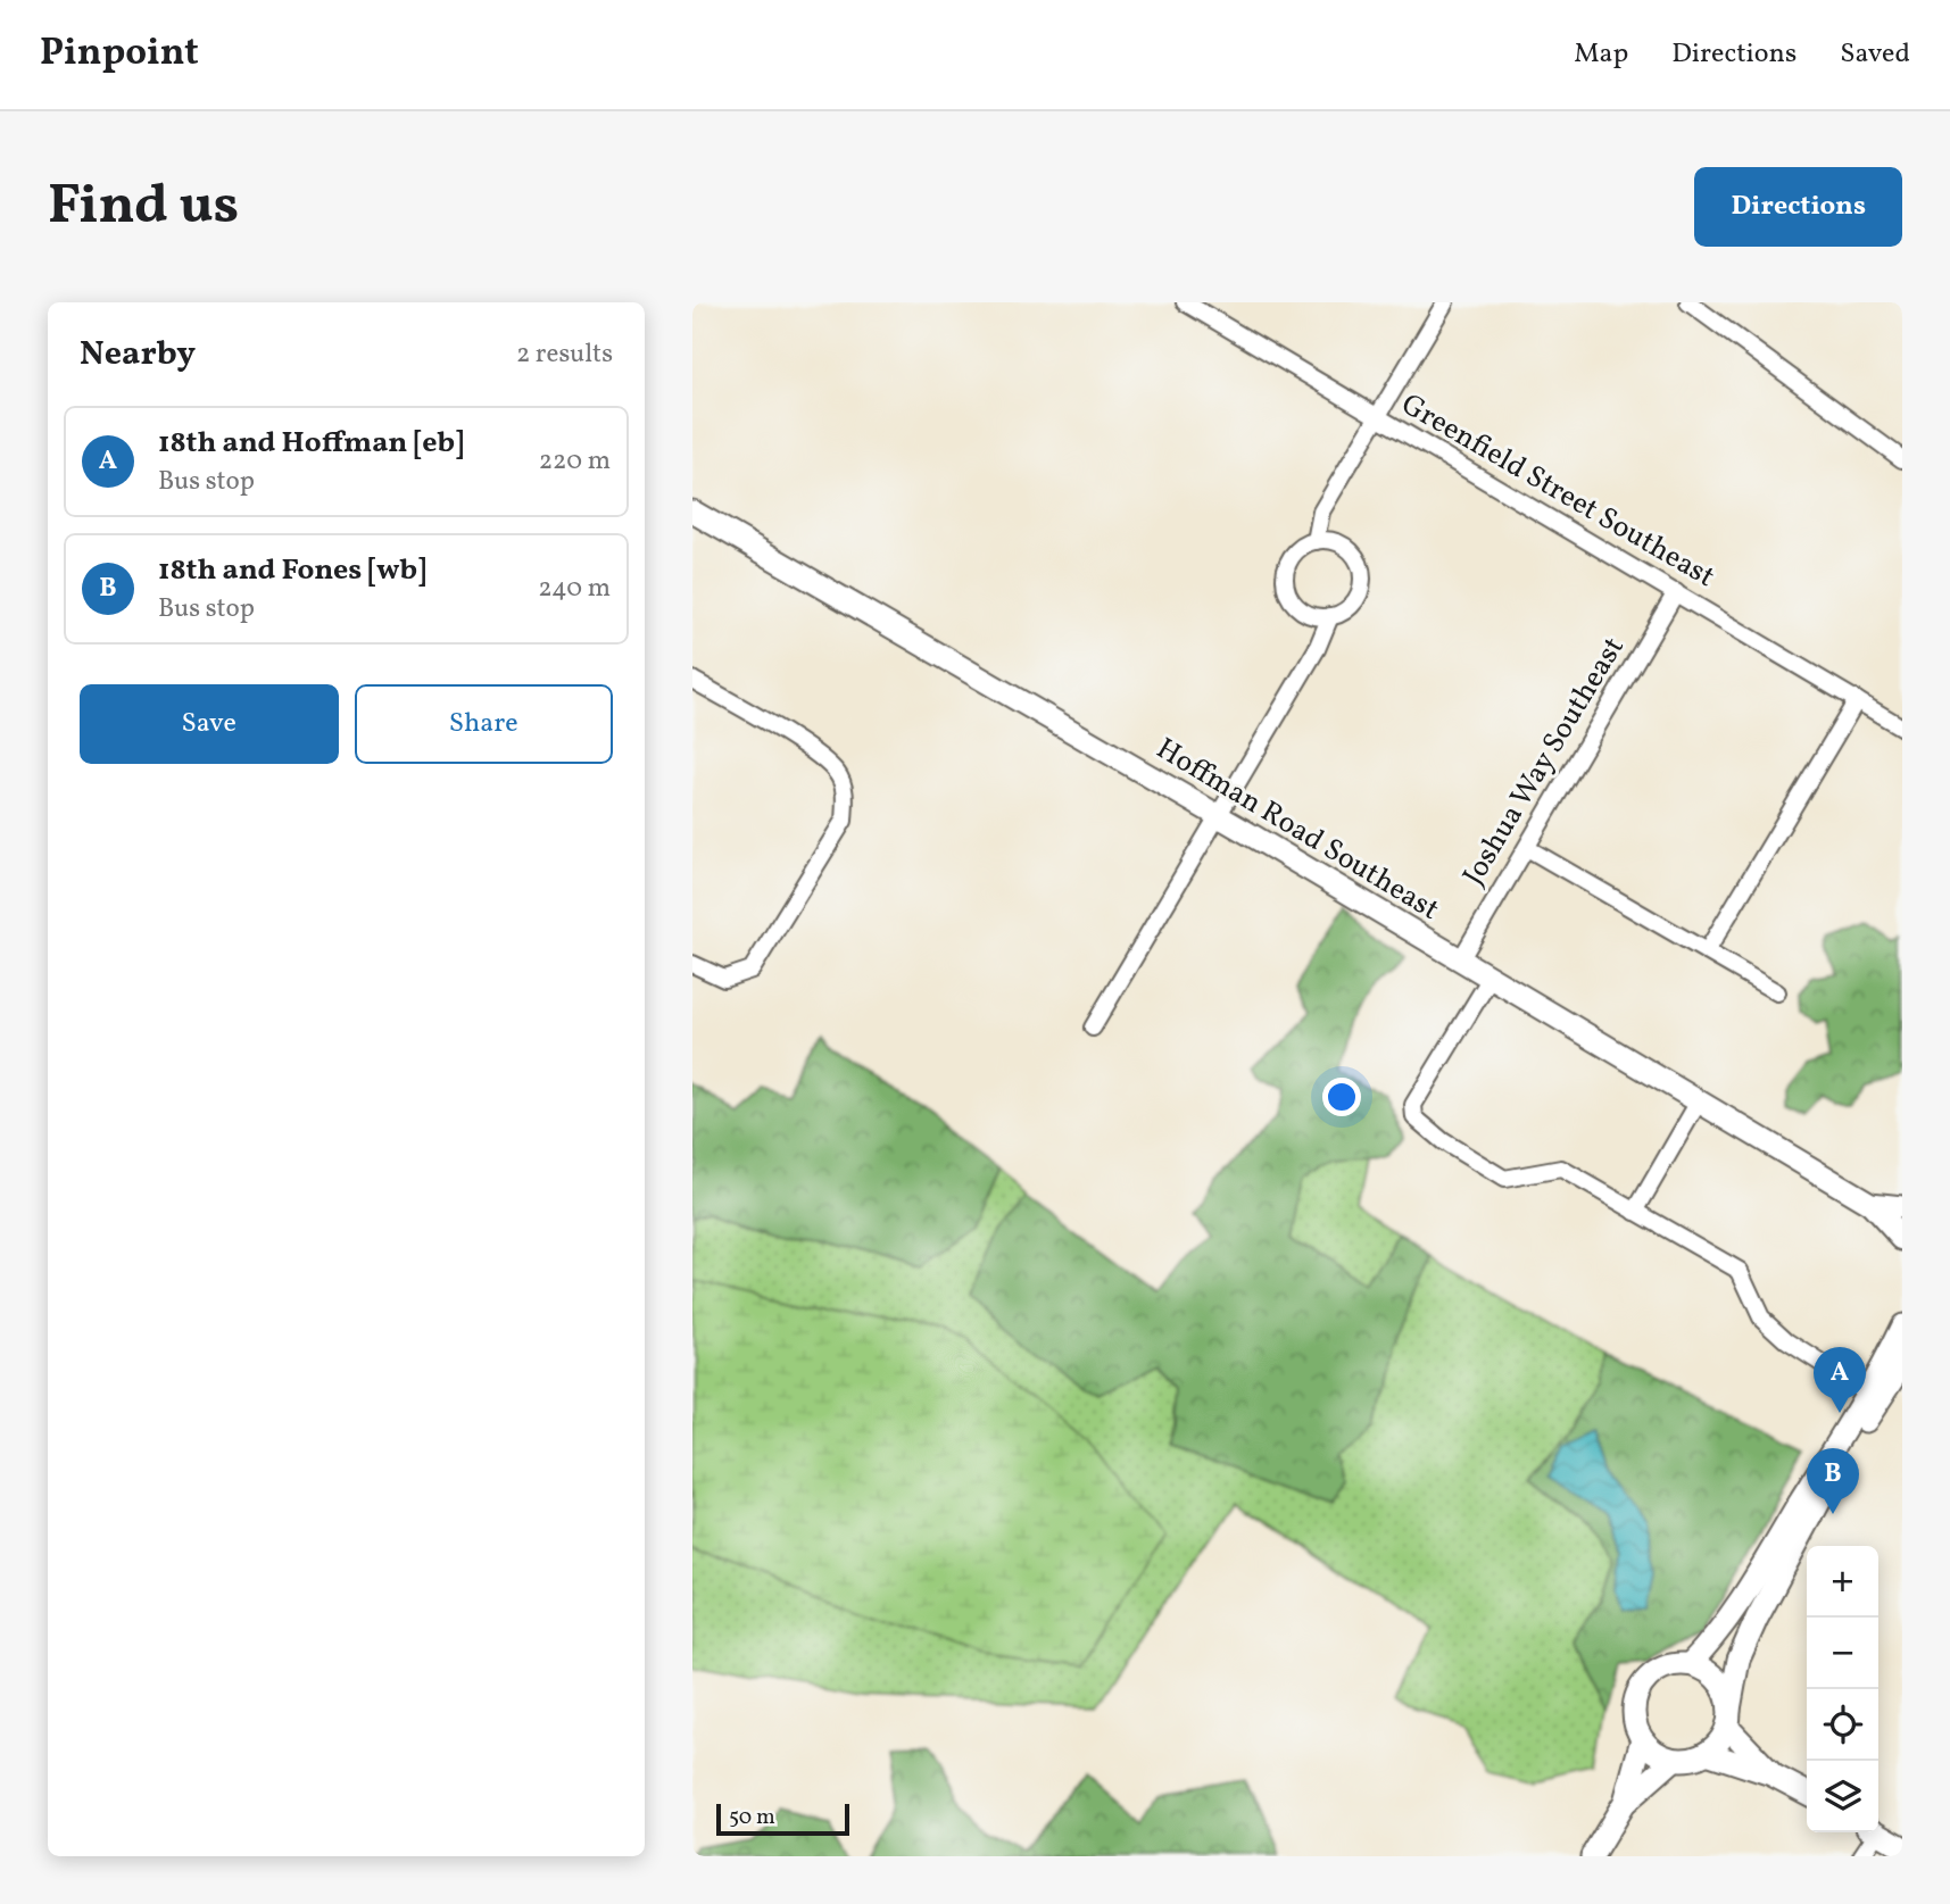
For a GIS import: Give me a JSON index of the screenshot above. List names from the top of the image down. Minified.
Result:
{"streets":{"street":["Greenfield Street Southeast","Joshua Way Southeast","Hoffman Road Southeast"]},"crossings":[["Greenfield Street Southeast","Joshua Way Southeast"],["Joshua Way Southeast","Hoffman Road Southeast"]],"scale_bar":"50 m","page":{"header":"Pinpoint","nav":["Map","Directions","Saved"],"buttons":["Directions",["Save","Share"]],"title":"Find us","heading":["Nearby","2 results"],"list":[{"mark":"A","name":"18th and Hoffman [eb]","note":"Bus stop","value":"220 m"},{"mark":"B","name":"18th and Fones [wb]","note":"Bus stop","value":"240 m"}],"pins":["A","B"],"map_buttons":["+","−"],"scale":"50 m"}}
